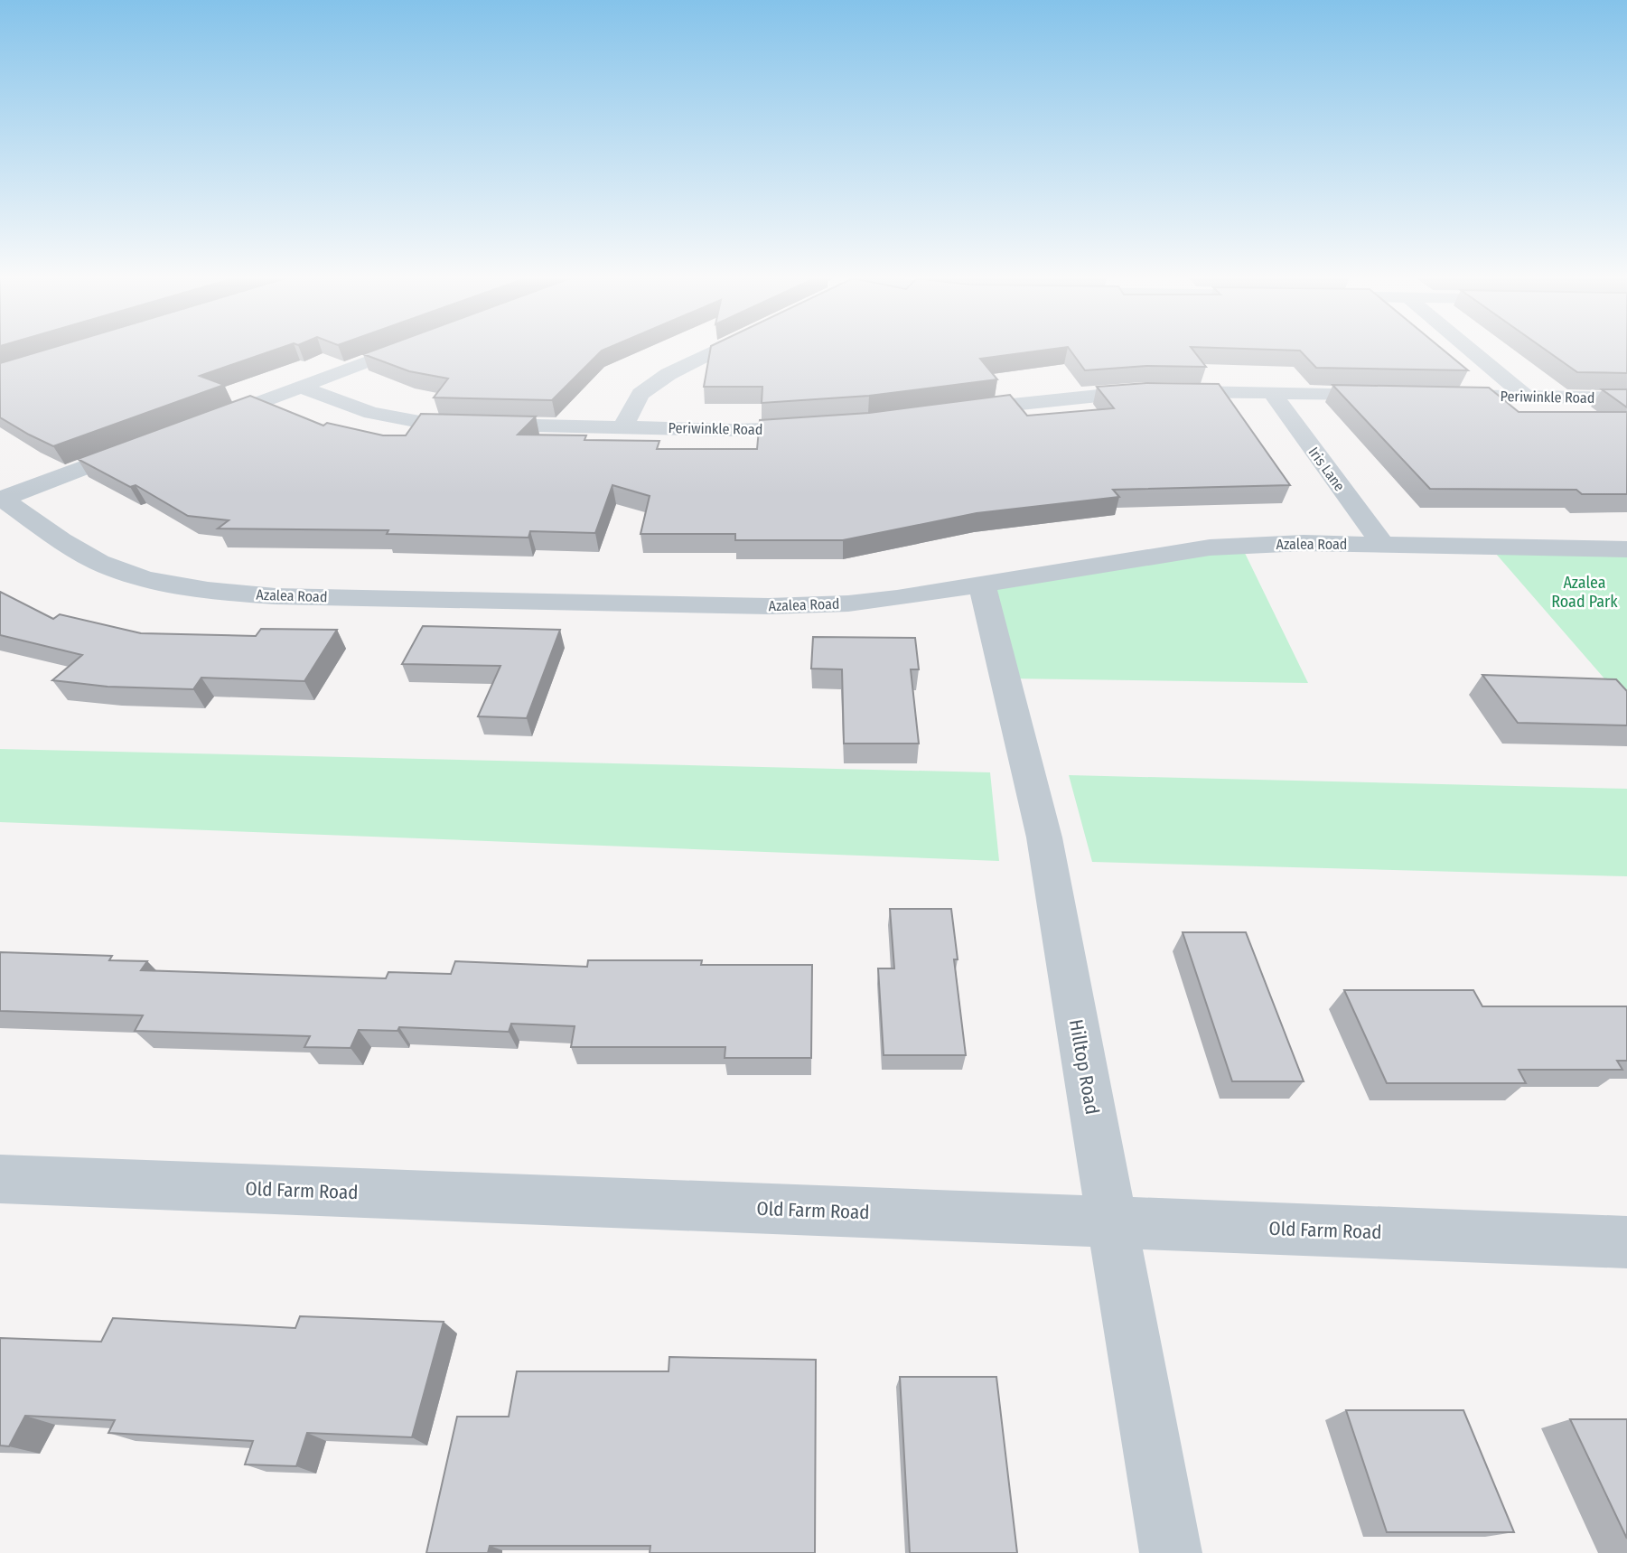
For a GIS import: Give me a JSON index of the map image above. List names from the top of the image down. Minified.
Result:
{"streets":{"street":["Periwinkle Road","Iris Lane","Azalea Road","Hilltop Road","Old Farm Road"]},"crossings":[["Iris Lane","Azalea Road"],["Azalea Road","Hilltop Road"],["Hilltop Road","Old Farm Road"]],"parks":["Azalea Road Park"]}
